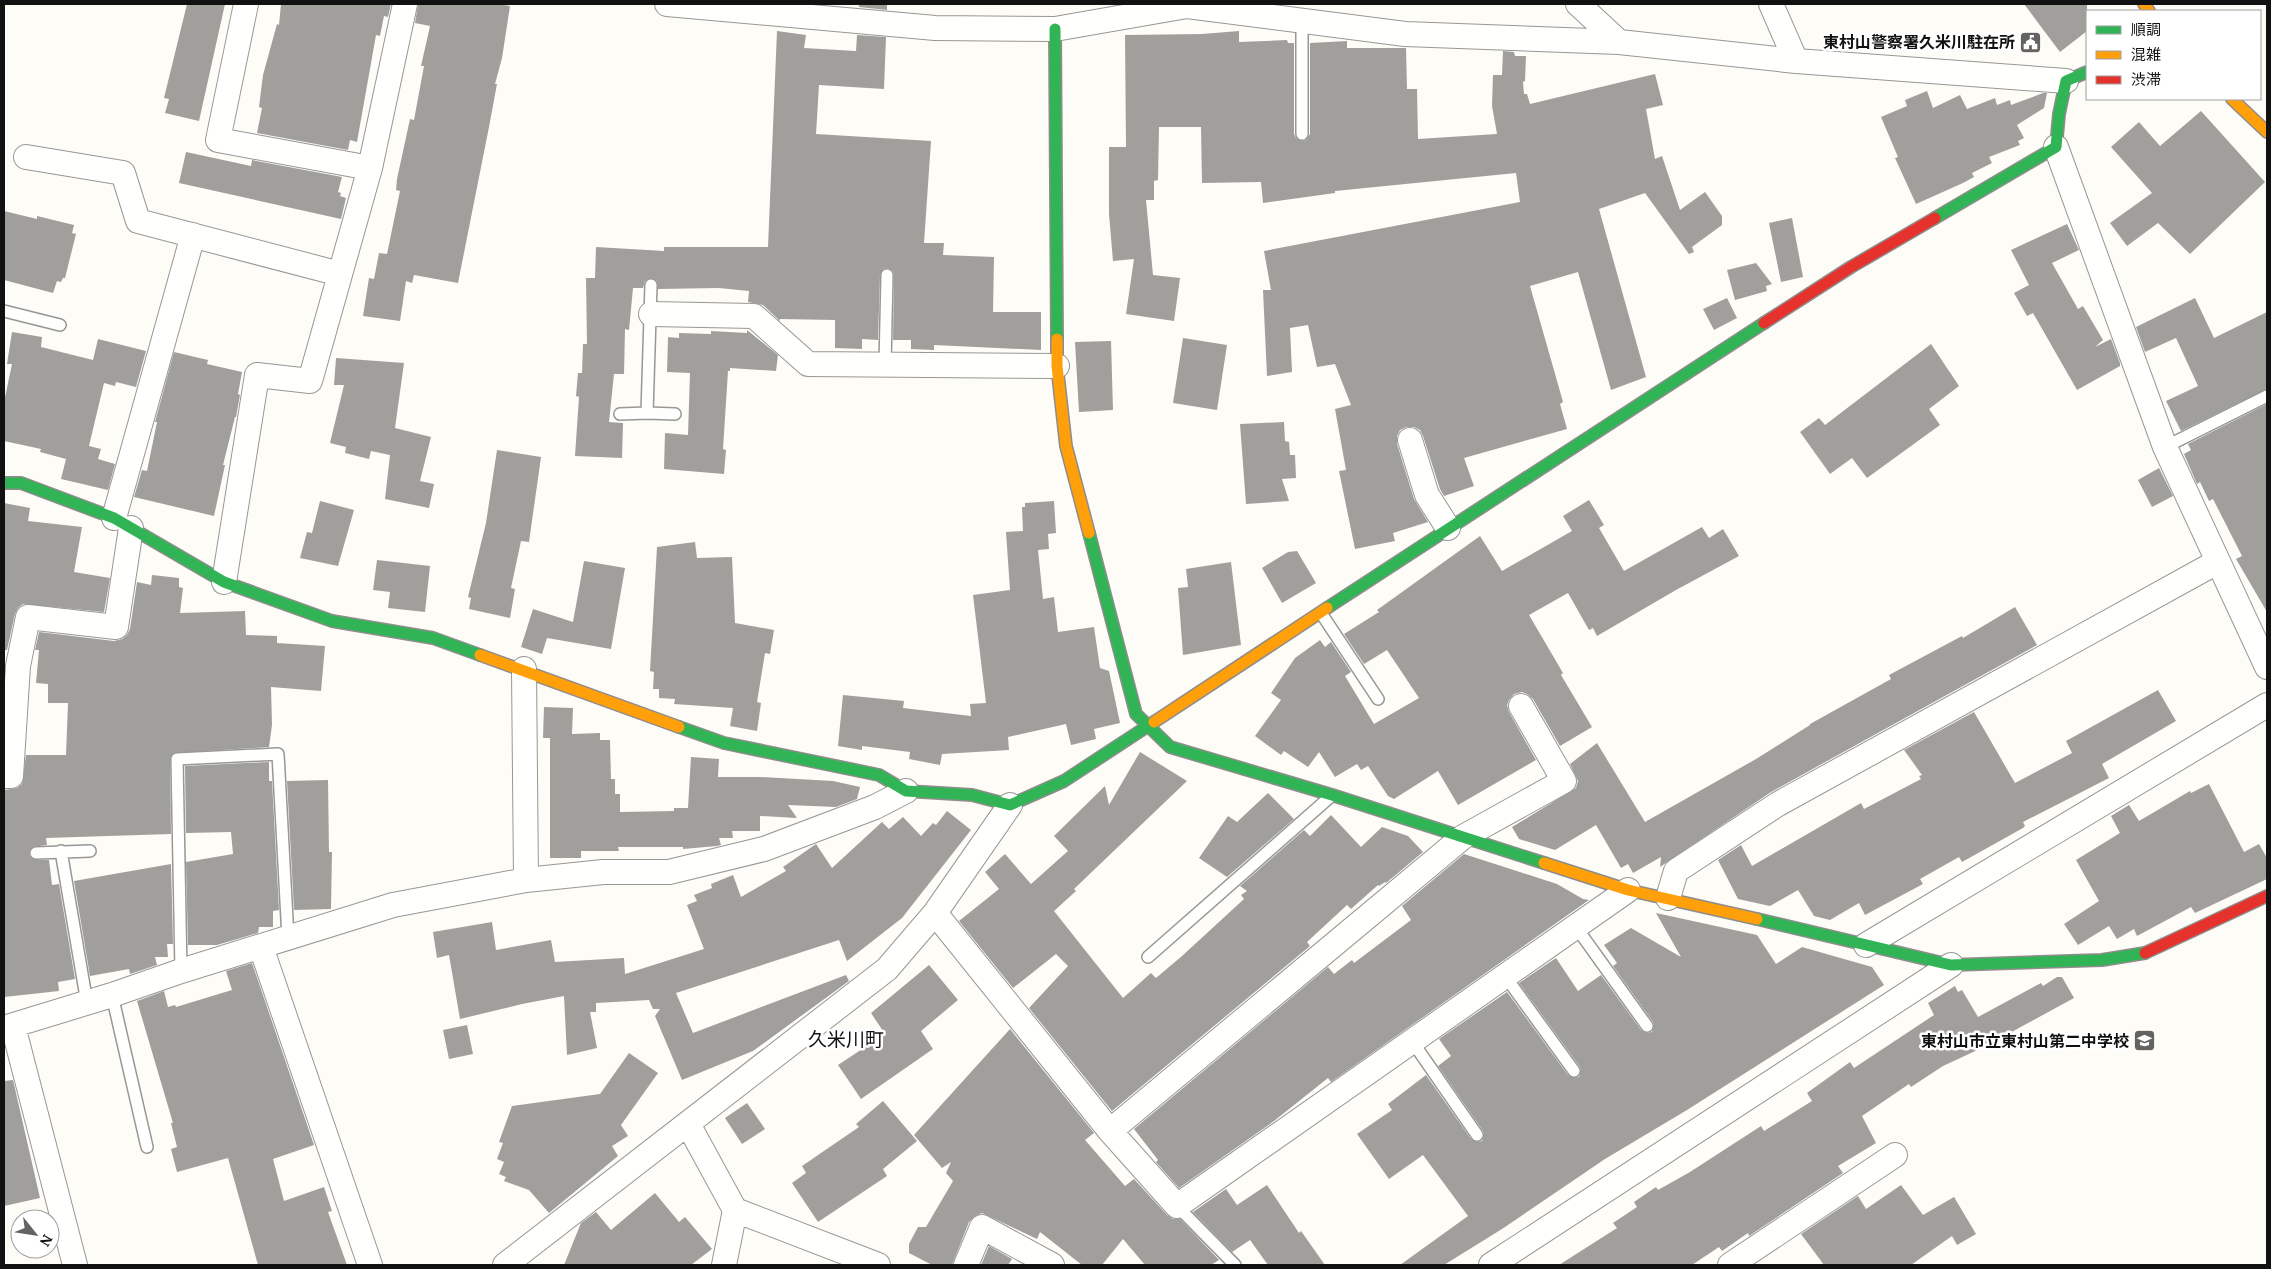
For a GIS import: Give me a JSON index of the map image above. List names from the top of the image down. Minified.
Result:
{"districts":["久米川町"],"places":{"public building":["東村山警察署久米川駐在所"],"school or university":["東村山市立東村山第二中学校"]},"legend":["順調","混雑","渋滞"],"north":"bottom right"}
